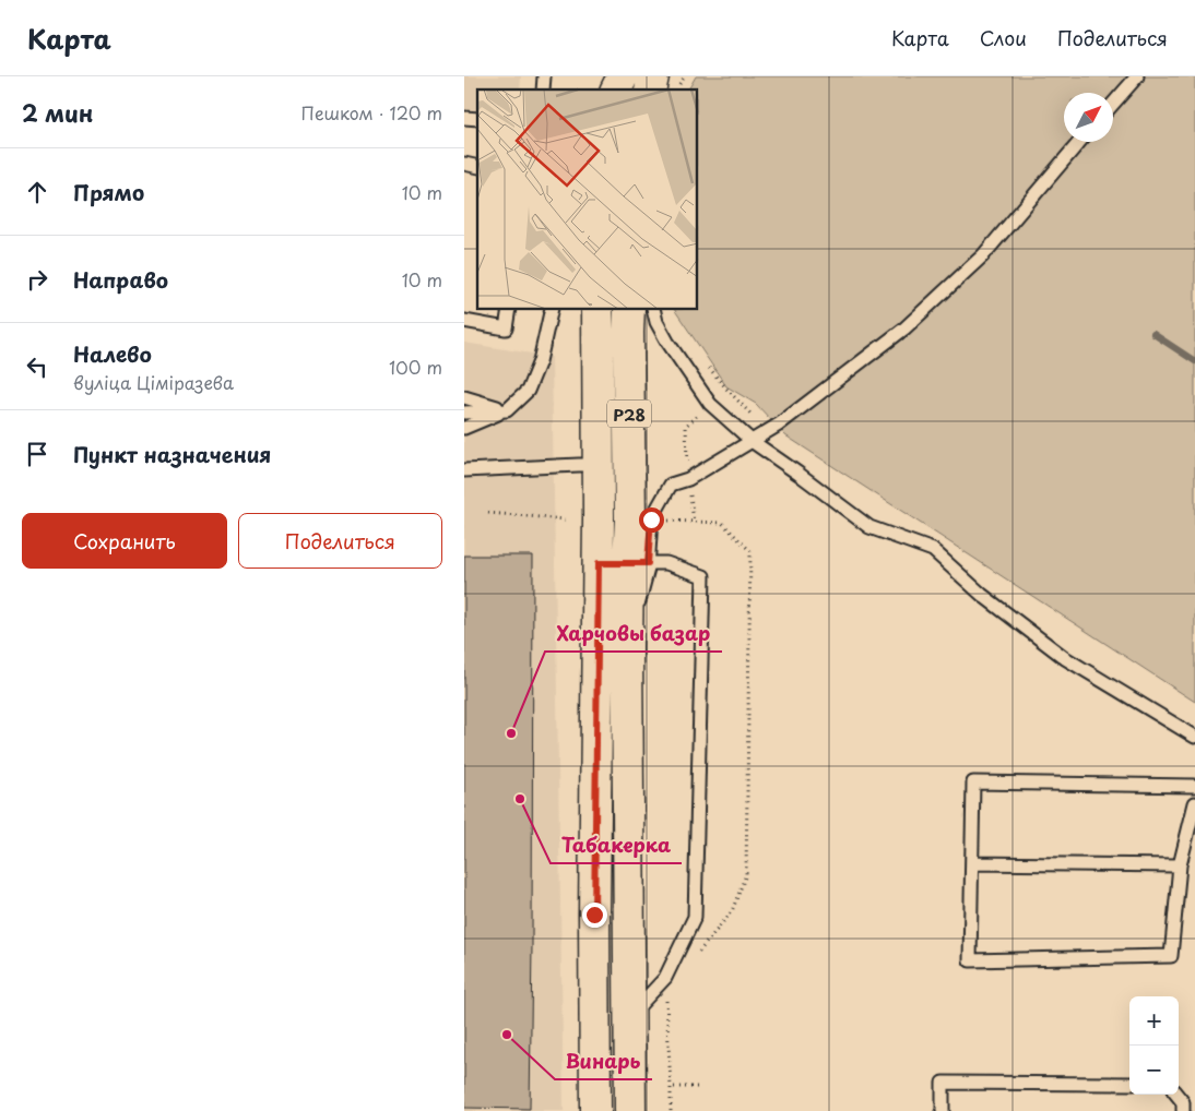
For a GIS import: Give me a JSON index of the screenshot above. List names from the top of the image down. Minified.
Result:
{"streets":{"main road":["Р28"]},"places":["Харчовы базар","Табакерка","Винарь"],"north":"top right","page":{"header":"Карта","nav":["Карта","Слои","Поделиться"],"heading":["2 мин","Пешком · 120 m"],"list":[["Прямо","10 m"],["Направо","10 m"],["Налево","вуліца Ціміразева","100 m"],"Пункт назначения"],"buttons":["Сохранить","Поделиться"],"map_buttons":["+","−"]}}
